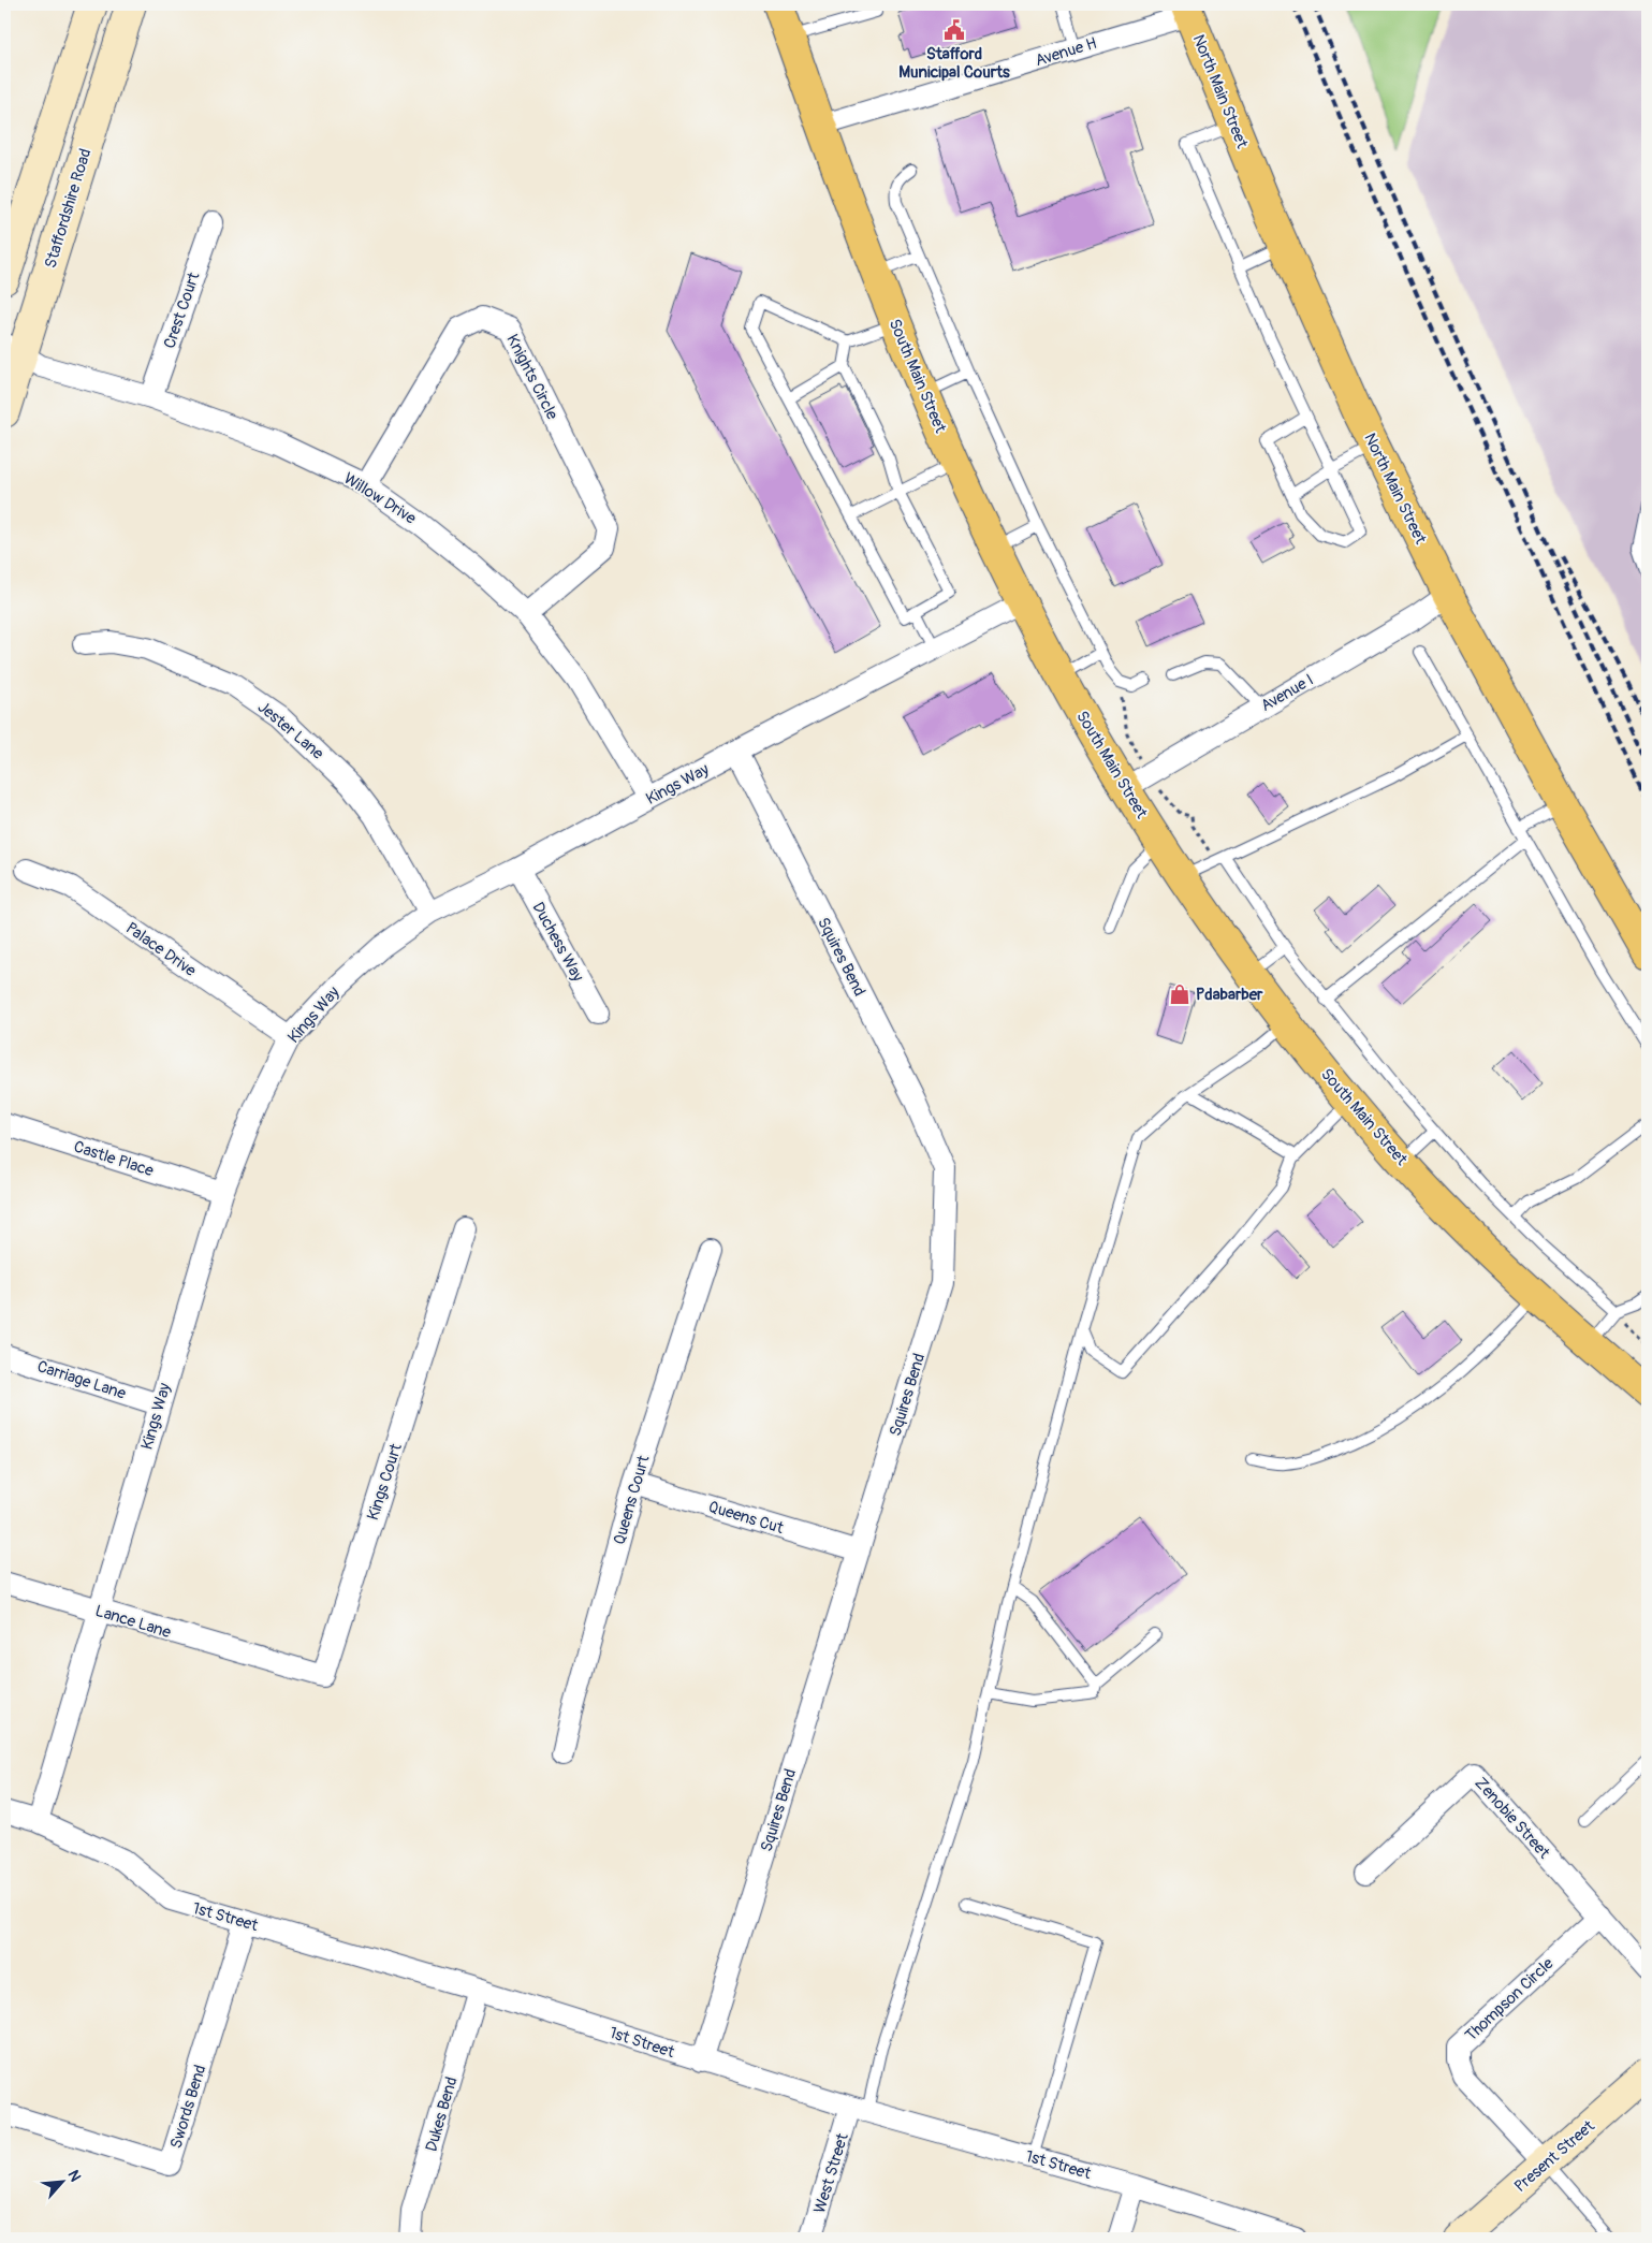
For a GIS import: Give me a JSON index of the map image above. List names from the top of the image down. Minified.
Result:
{"streets":{"highway":["North Main Street","South Main Street"],"main road":["Staffordshire Road","Present Street"],"street":["Avenue H","Crest Court","Knights Circle","Willow Drive","Avenue I","Jester Lane","Kings Way","Duchess Way","Palace Drive","Squires Bend","Castle Place","Carriage Lane","Kings Court","Queens Court","Queens Cut","Lance Lane","Zenobie Street","1st Street","Thompson Circle","Swords Bend","Dukes Bend","West Street"]},"crossings":[["Avenue H","North Main Street"],["Avenue H","South Main Street"],["North Main Street","Avenue I"],["Staffordshire Road","Willow Drive"],["Crest Court","Willow Drive"],["South Main Street","Avenue I"],["South Main Street","Kings Way"],["Knights Circle","Willow Drive"],["Willow Drive","Kings Way"],["Jester Lane","Kings Way"],["Kings Way","Duchess Way"],["Kings Way","Palace Drive"],["Kings Way","Squires Bend"],["Kings Way","Castle Place"],["Kings Way","Carriage Lane"],["Kings Way","Lance Lane"],["Kings Way","1st Street"],["Squires Bend","Queens Cut"],["Squires Bend","1st Street"],["Kings Court","Lance Lane"],["Queens Court","Queens Cut"],["Zenobie Street","Thompson Circle"],["1st Street","Swords Bend"],["1st Street","Dukes Bend"],["1st Street","West Street"],["Thompson Circle","Present Street"]],"places":{"public building":["Stafford Municipal Courts"],"shop":["Pdabarber"]},"north":"top right"}
